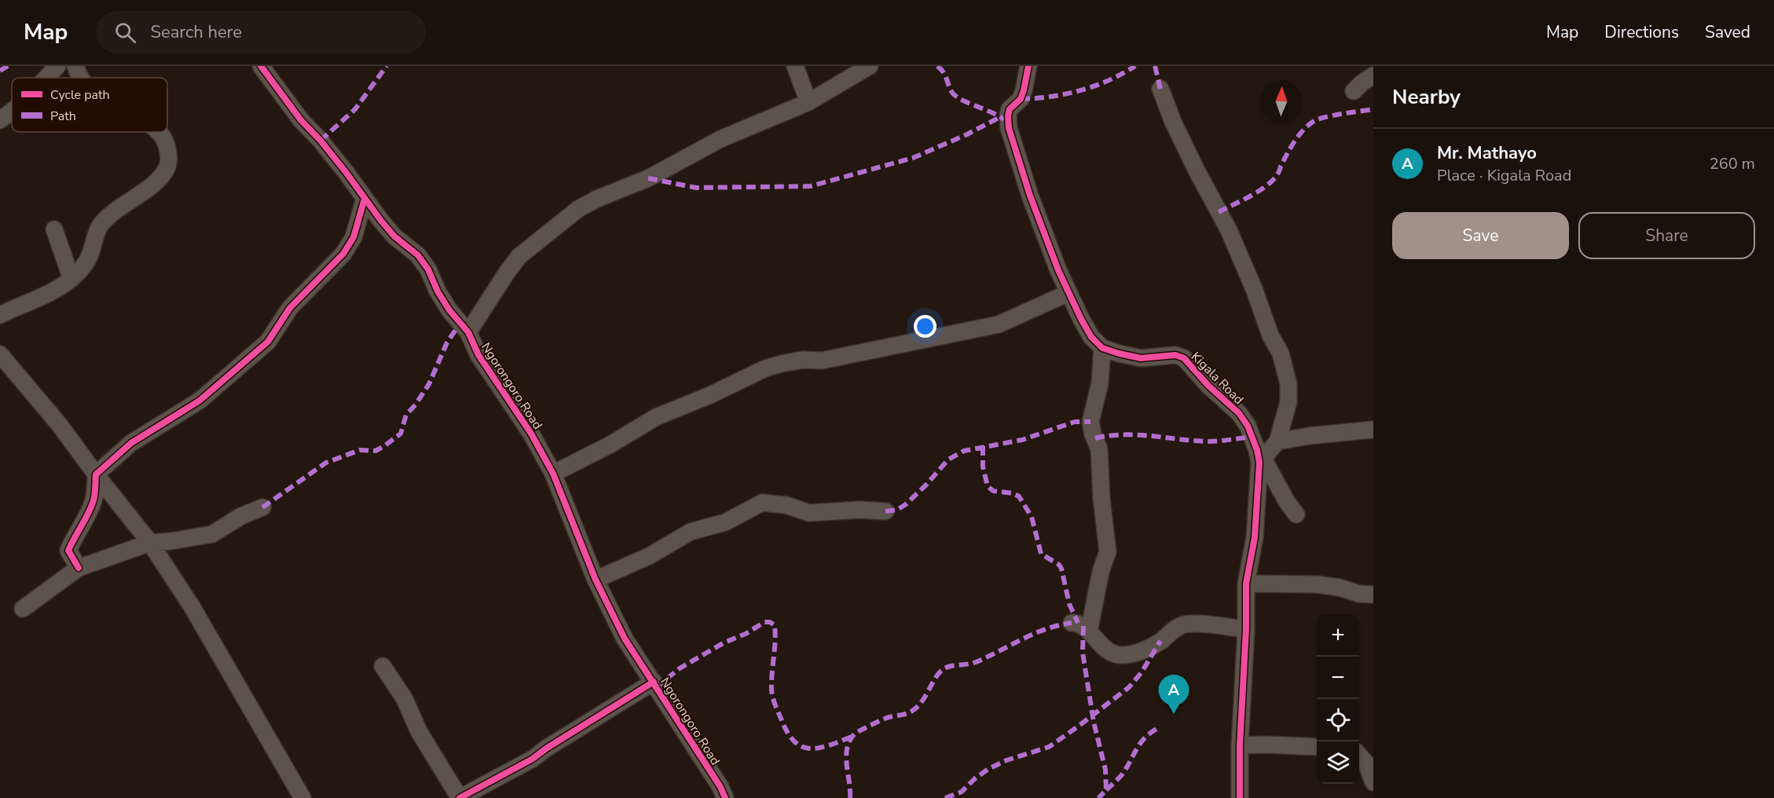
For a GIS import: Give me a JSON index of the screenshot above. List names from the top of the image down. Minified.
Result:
{"streets":{"street":["Kigala Road","Ngorongoro Road"]},"legend":["Cycle path","Path"],"north":"top","page":{"header":"Map","search":"Search here","nav":["Map","Directions","Saved"],"heading":"Nearby","list":[{"mark":"A","name":"Mr. Mathayo","note":"Place · Kigala Road","value":"260 m"}],"buttons":["Save","Share"],"map_buttons":["+","−"],"pins":"A"}}
